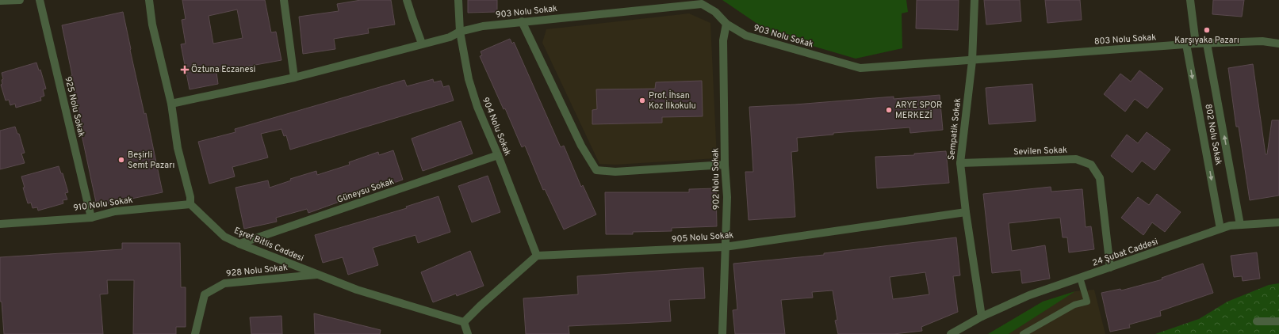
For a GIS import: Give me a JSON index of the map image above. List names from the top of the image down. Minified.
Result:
{"streets":{"street":["903 Nolu Sokak","803 Nolu Sokak","925 Nolu Sokak","904 Nolu Sokak","Sempatik Sokak","802 Nolu Sokak","Sevilen Sokak","902 Nolu Sokak","Güneysu Sokak","910 Nolu Sokak","905 Nolu Sokak","Eşref Bitlis Caddesi","24 Şubat Caddesi","928 Nolu Sokak"]},"crossings":[["903 Nolu Sokak","803 Nolu Sokak"],["903 Nolu Sokak","904 Nolu Sokak"],["903 Nolu Sokak","Sempatik Sokak"],["903 Nolu Sokak","902 Nolu Sokak"],["803 Nolu Sokak","Sempatik Sokak"],["803 Nolu Sokak","802 Nolu Sokak"],["925 Nolu Sokak","910 Nolu Sokak"],["904 Nolu Sokak","Güneysu Sokak"],["904 Nolu Sokak","905 Nolu Sokak"],["Sempatik Sokak","Sevilen Sokak"],["Sempatik Sokak","905 Nolu Sokak"],["Sempatik Sokak","24 Şubat Caddesi"],["802 Nolu Sokak","24 Şubat Caddesi"],["Sevilen Sokak","24 Şubat Caddesi"],["902 Nolu Sokak","905 Nolu Sokak"],["Güneysu Sokak","Eşref Bitlis Caddesi"],["910 Nolu Sokak","Eşref Bitlis Caddesi"],["Eşref Bitlis Caddesi","928 Nolu Sokak"]],"places":{"other":["Karşıyaka Pazarı","Prof. İhsan Koz İlkokulu","ARYE SPOR MERKEZİ","Beşirli Semt Pazarı"],"health":["Öztuna Eczanesi"]}}
